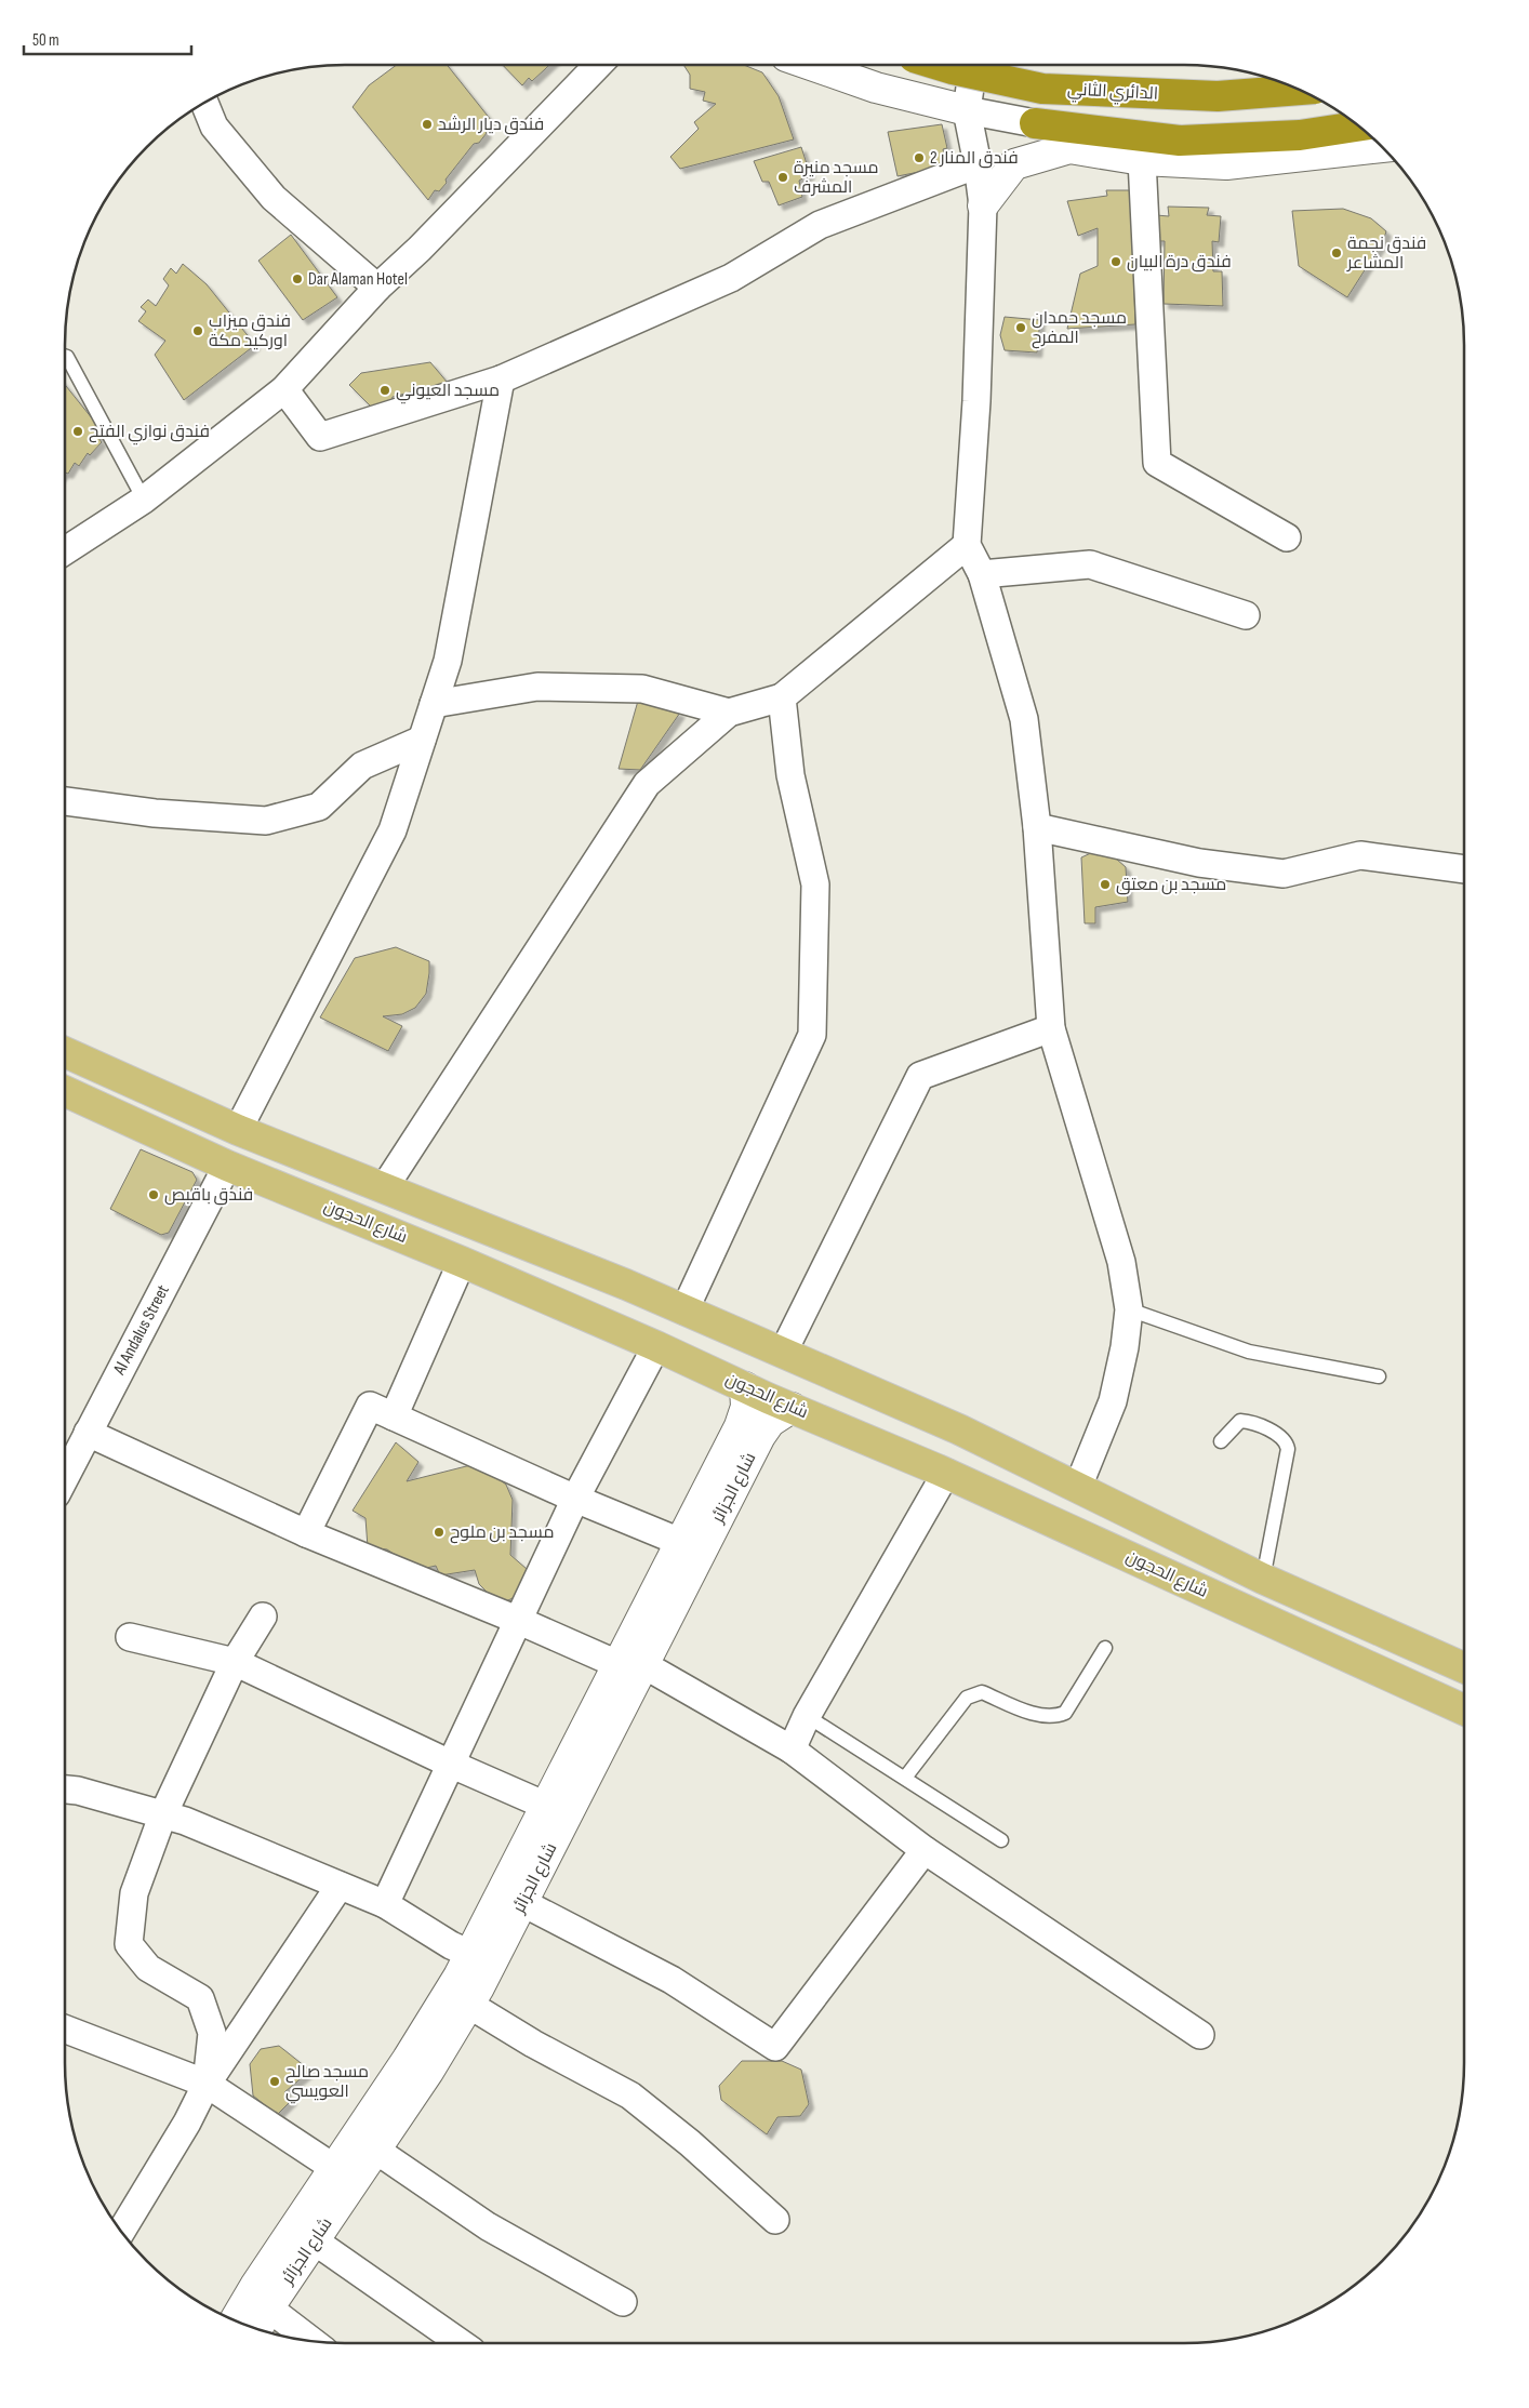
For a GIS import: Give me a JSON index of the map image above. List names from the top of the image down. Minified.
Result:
{"streets":{"highway":["الدائري الثاني"],"main road":["شارع الحجون"],"street":["Al Andalus Street","شارع الجزائر"]},"crossings":[["شارع الحجون","Al Andalus Street"],["شارع الحجون","شارع الجزائر"]],"places":["فندق ديار الرشد","فندق المنار 2","مسجد منيرة المشرف","فندق نجمة المشاعر","فندق درة البيان","Dar Alaman Hotel","مسجد حمدان المفرح","فندق ميزاب اوركيد مكة","مسجد العيوني","فندق نوازي الفتح","مسجد بن معتق","فندق باقبص","مسجد بن ملوح","مسجد صالح العويسي"],"scale_bar":"50 m"}
